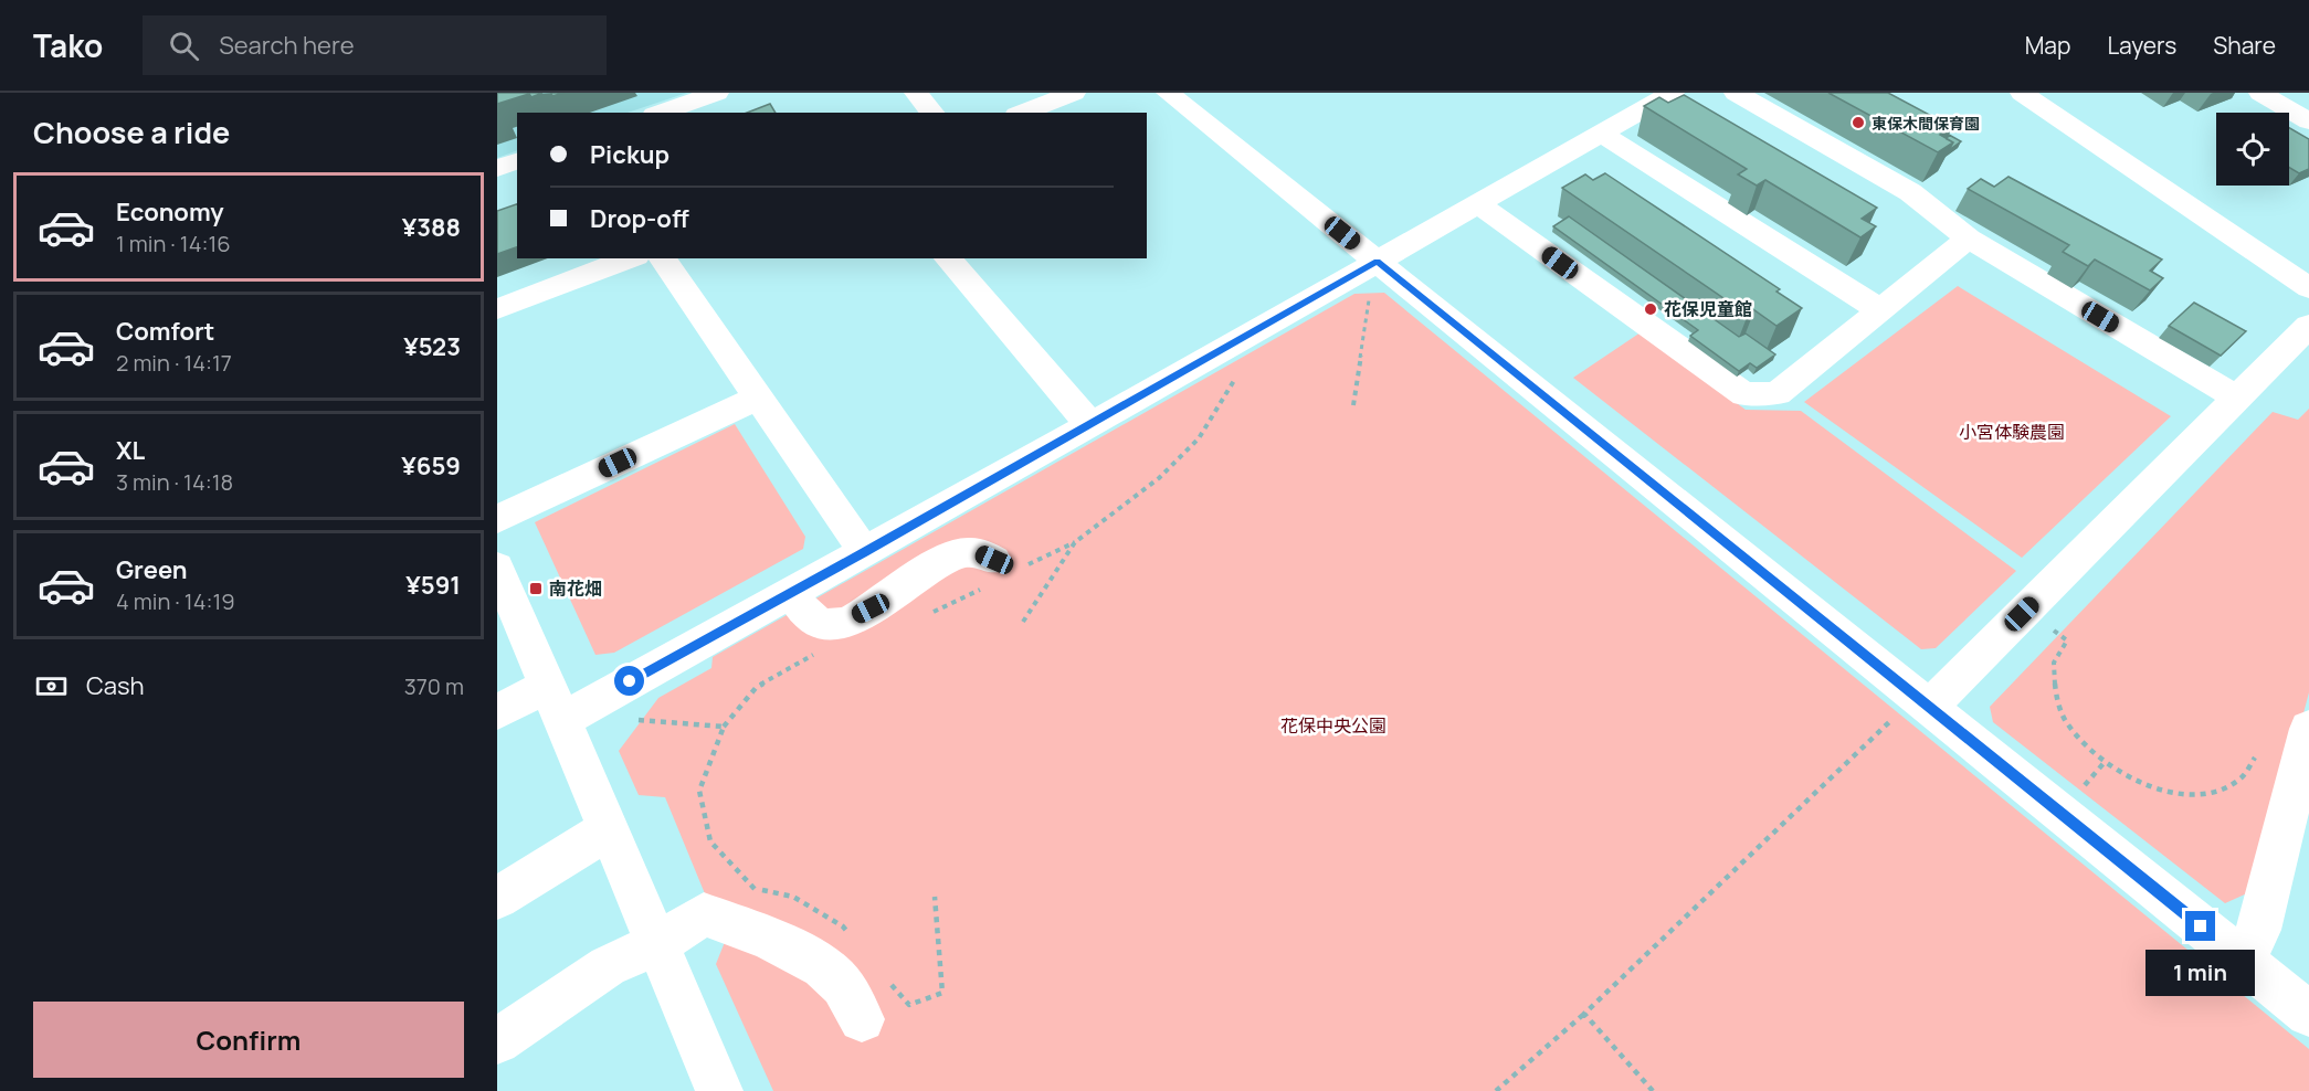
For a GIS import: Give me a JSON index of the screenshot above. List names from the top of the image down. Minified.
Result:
{"parks":["小宮体験農園","花保中央公園"],"places":{"other":["東保木間保育園","花保児童館"],"transit":["南花畑"]},"page":{"header":"Tako","search":"Search here","nav":["Map","Layers","Share"],"heading":"Choose a ride","banner":["Pickup","Drop-off"],"list":[{"name":"Economy","note":"1 min · 14:16","value":"¥388"},{"name":"Comfort","note":"2 min · 14:17","value":"¥523"},{"name":"XL","note":"3 min · 14:18","value":"¥659"},{"name":"Green","note":"4 min · 14:19","value":"¥591"}],"pay":["Cash","370 m"],"bubble":"1 min","buttons":"Confirm"}}
